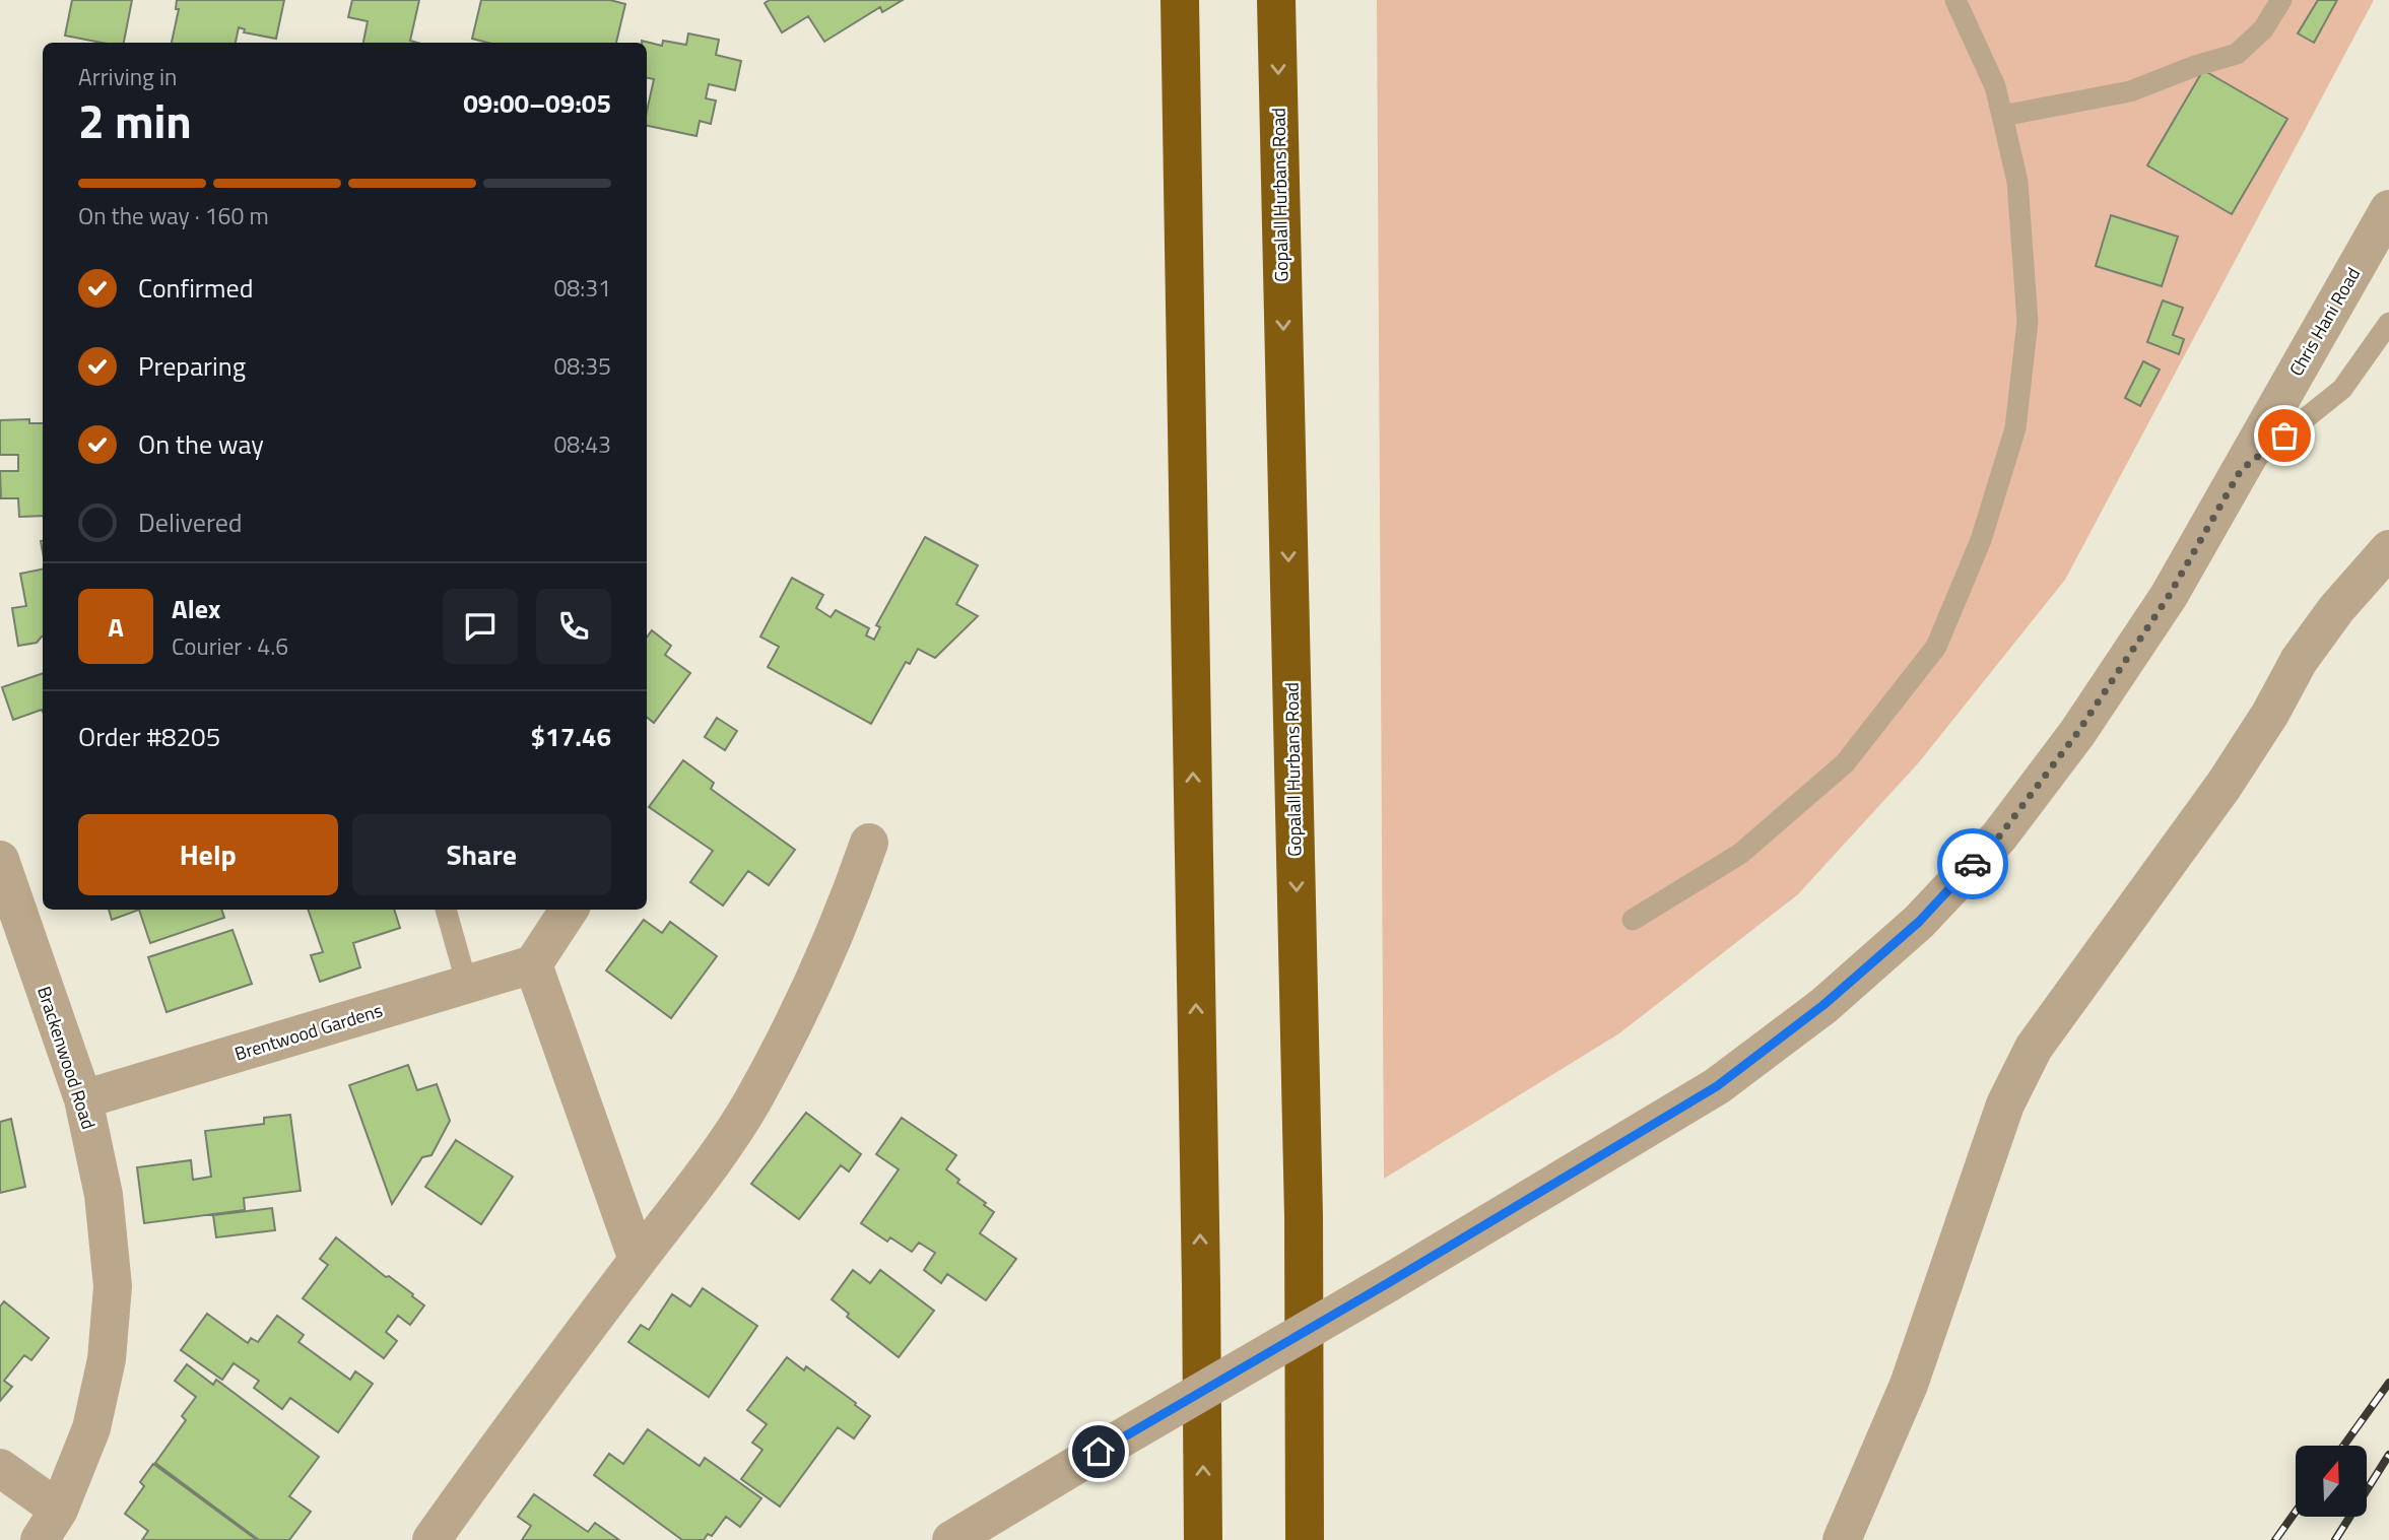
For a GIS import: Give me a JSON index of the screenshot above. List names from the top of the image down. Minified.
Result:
{"streets":{"highway":["Gopalall Hurbans Road"],"street":["Chris Hani Road","Brentwood Gardens","Brackenwood Road"]},"crossings":[["Brentwood Gardens","Brackenwood Road"]],"north":"top","page":{"heading":["2 min","Arriving in","09:00–09:05"],"panel":["Alex","Courier · 4.6","Order #8205","$17.46"],"bar":"On the way · 160 m","list":[["Confirmed","08:31"],["Preparing","08:35"],["On the way","08:43"],"Delivered"],"round":"A","buttons":["Help","Share"]}}
